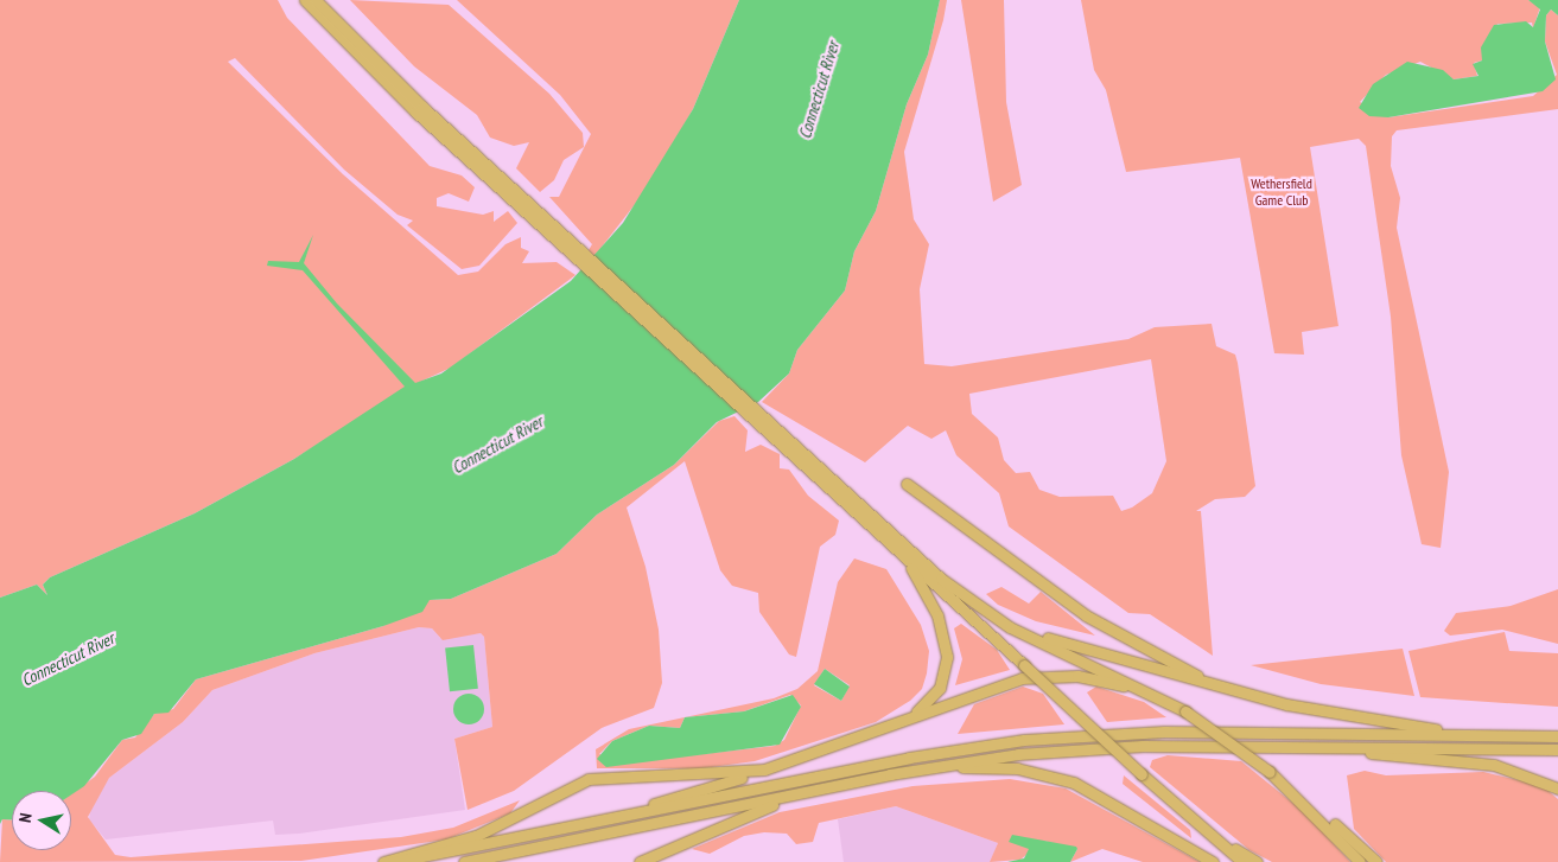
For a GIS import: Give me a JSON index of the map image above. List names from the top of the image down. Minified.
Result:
{"water":["Connecticut River"],"parks":["Wethersfield Game Club"],"north":"left"}
